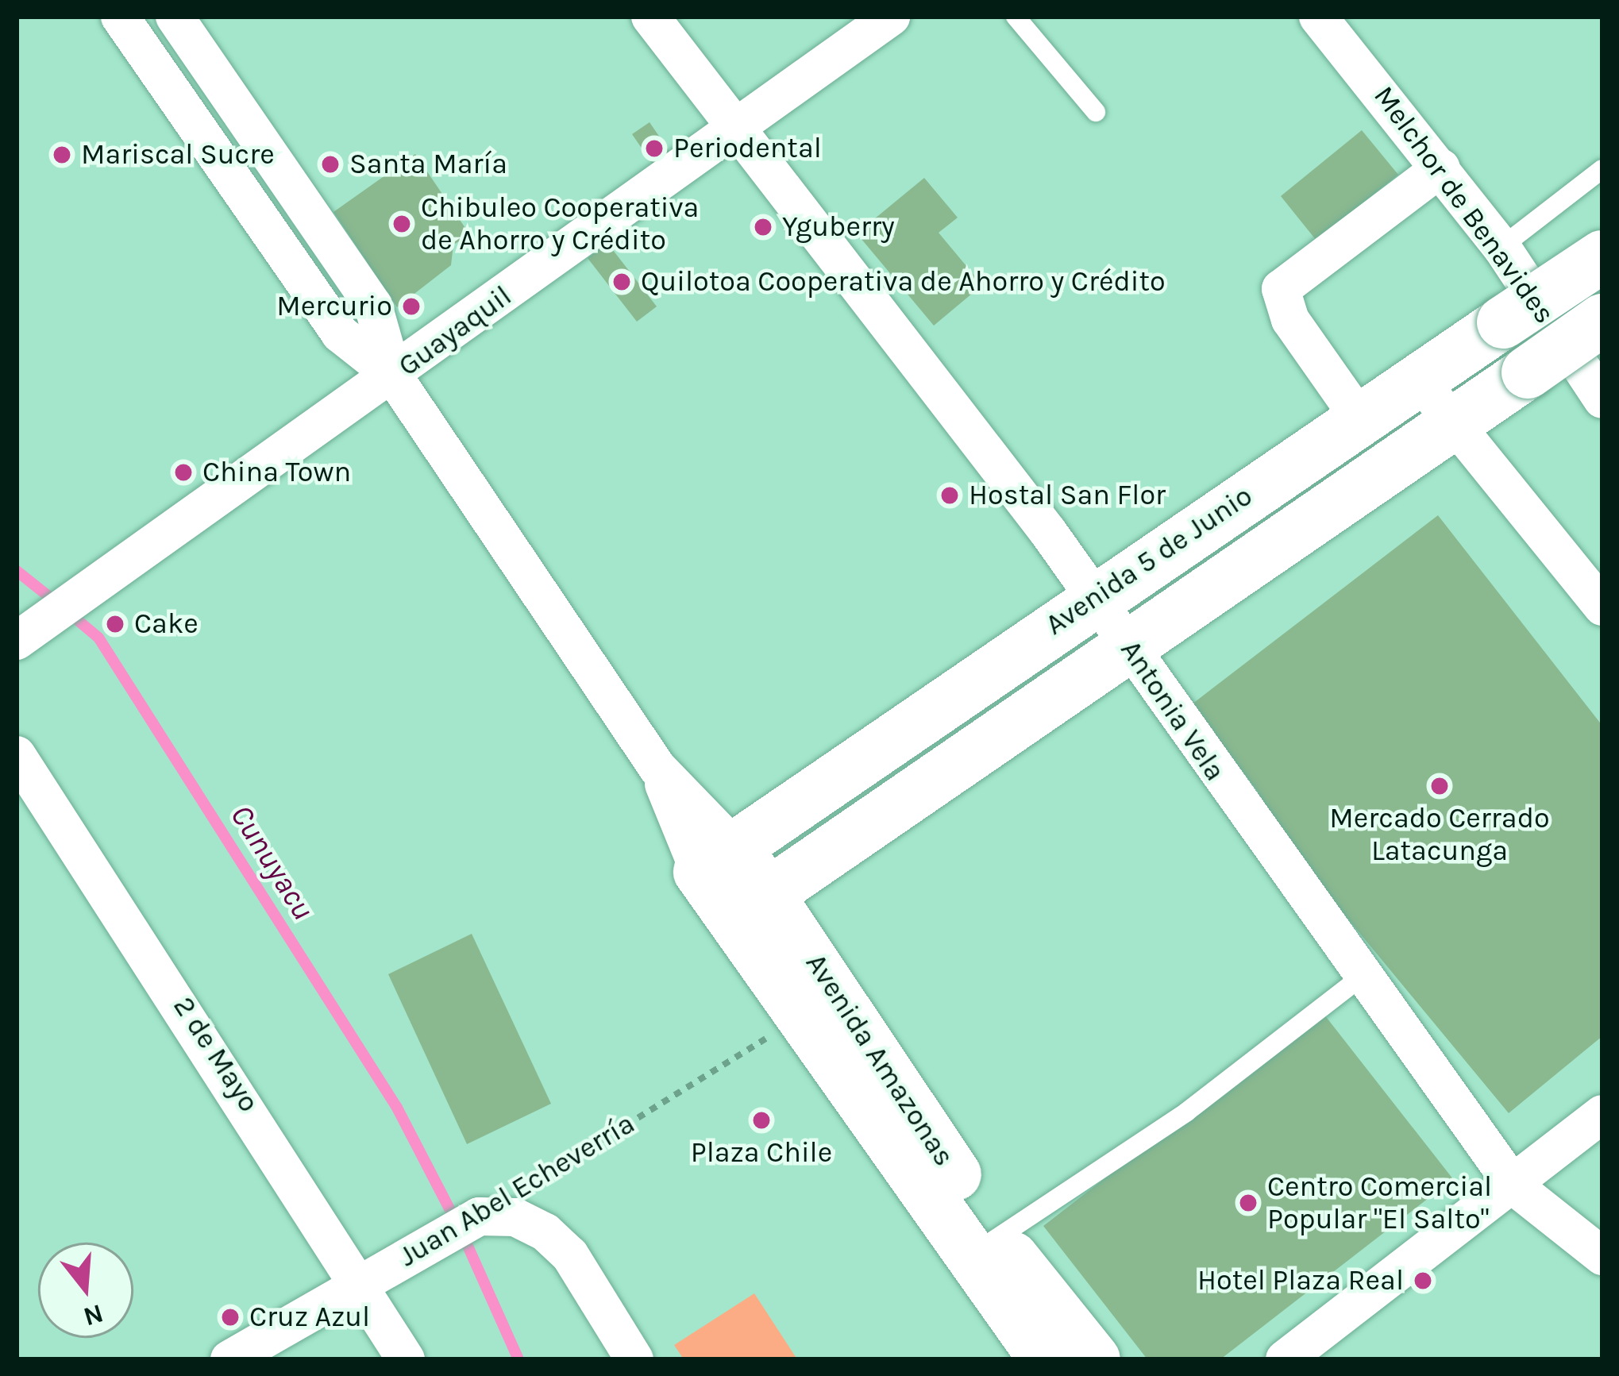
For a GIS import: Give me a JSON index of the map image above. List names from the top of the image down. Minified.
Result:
{"streets":{"main road":["Avenida 5 de Junio","Avenida Amazonas"],"street":["Melchor de Benavides","Guayaquil","Antonia Vela","2 de Mayo","Juan Abel Echeverría"]},"crossings":[["Guayaquil","Antonia Vela"],["Guayaquil","Avenida Amazonas"],["Avenida 5 de Junio","Antonia Vela"],["Avenida 5 de Junio","Avenida Amazonas"],["2 de Mayo","Juan Abel Echeverría"],["Avenida Amazonas","Juan Abel Echeverría"]],"water":["Cunuyacu"],"places":["Periodental","Mariscal Sucre","Santa María","Chibuleo Cooperativa de Ahorro y Crédito","Yguberry","Quilotoa Cooperativa de Ahorro y Crédito","Mercurio","China Town","Hostal San Flor","Cake","Mercado Cerrado Latacunga","Plaza Chile","Centro Comercial Popular \"El Salto\"","Hotel Plaza Real","Cruz Azul"],"north":"bottom"}
